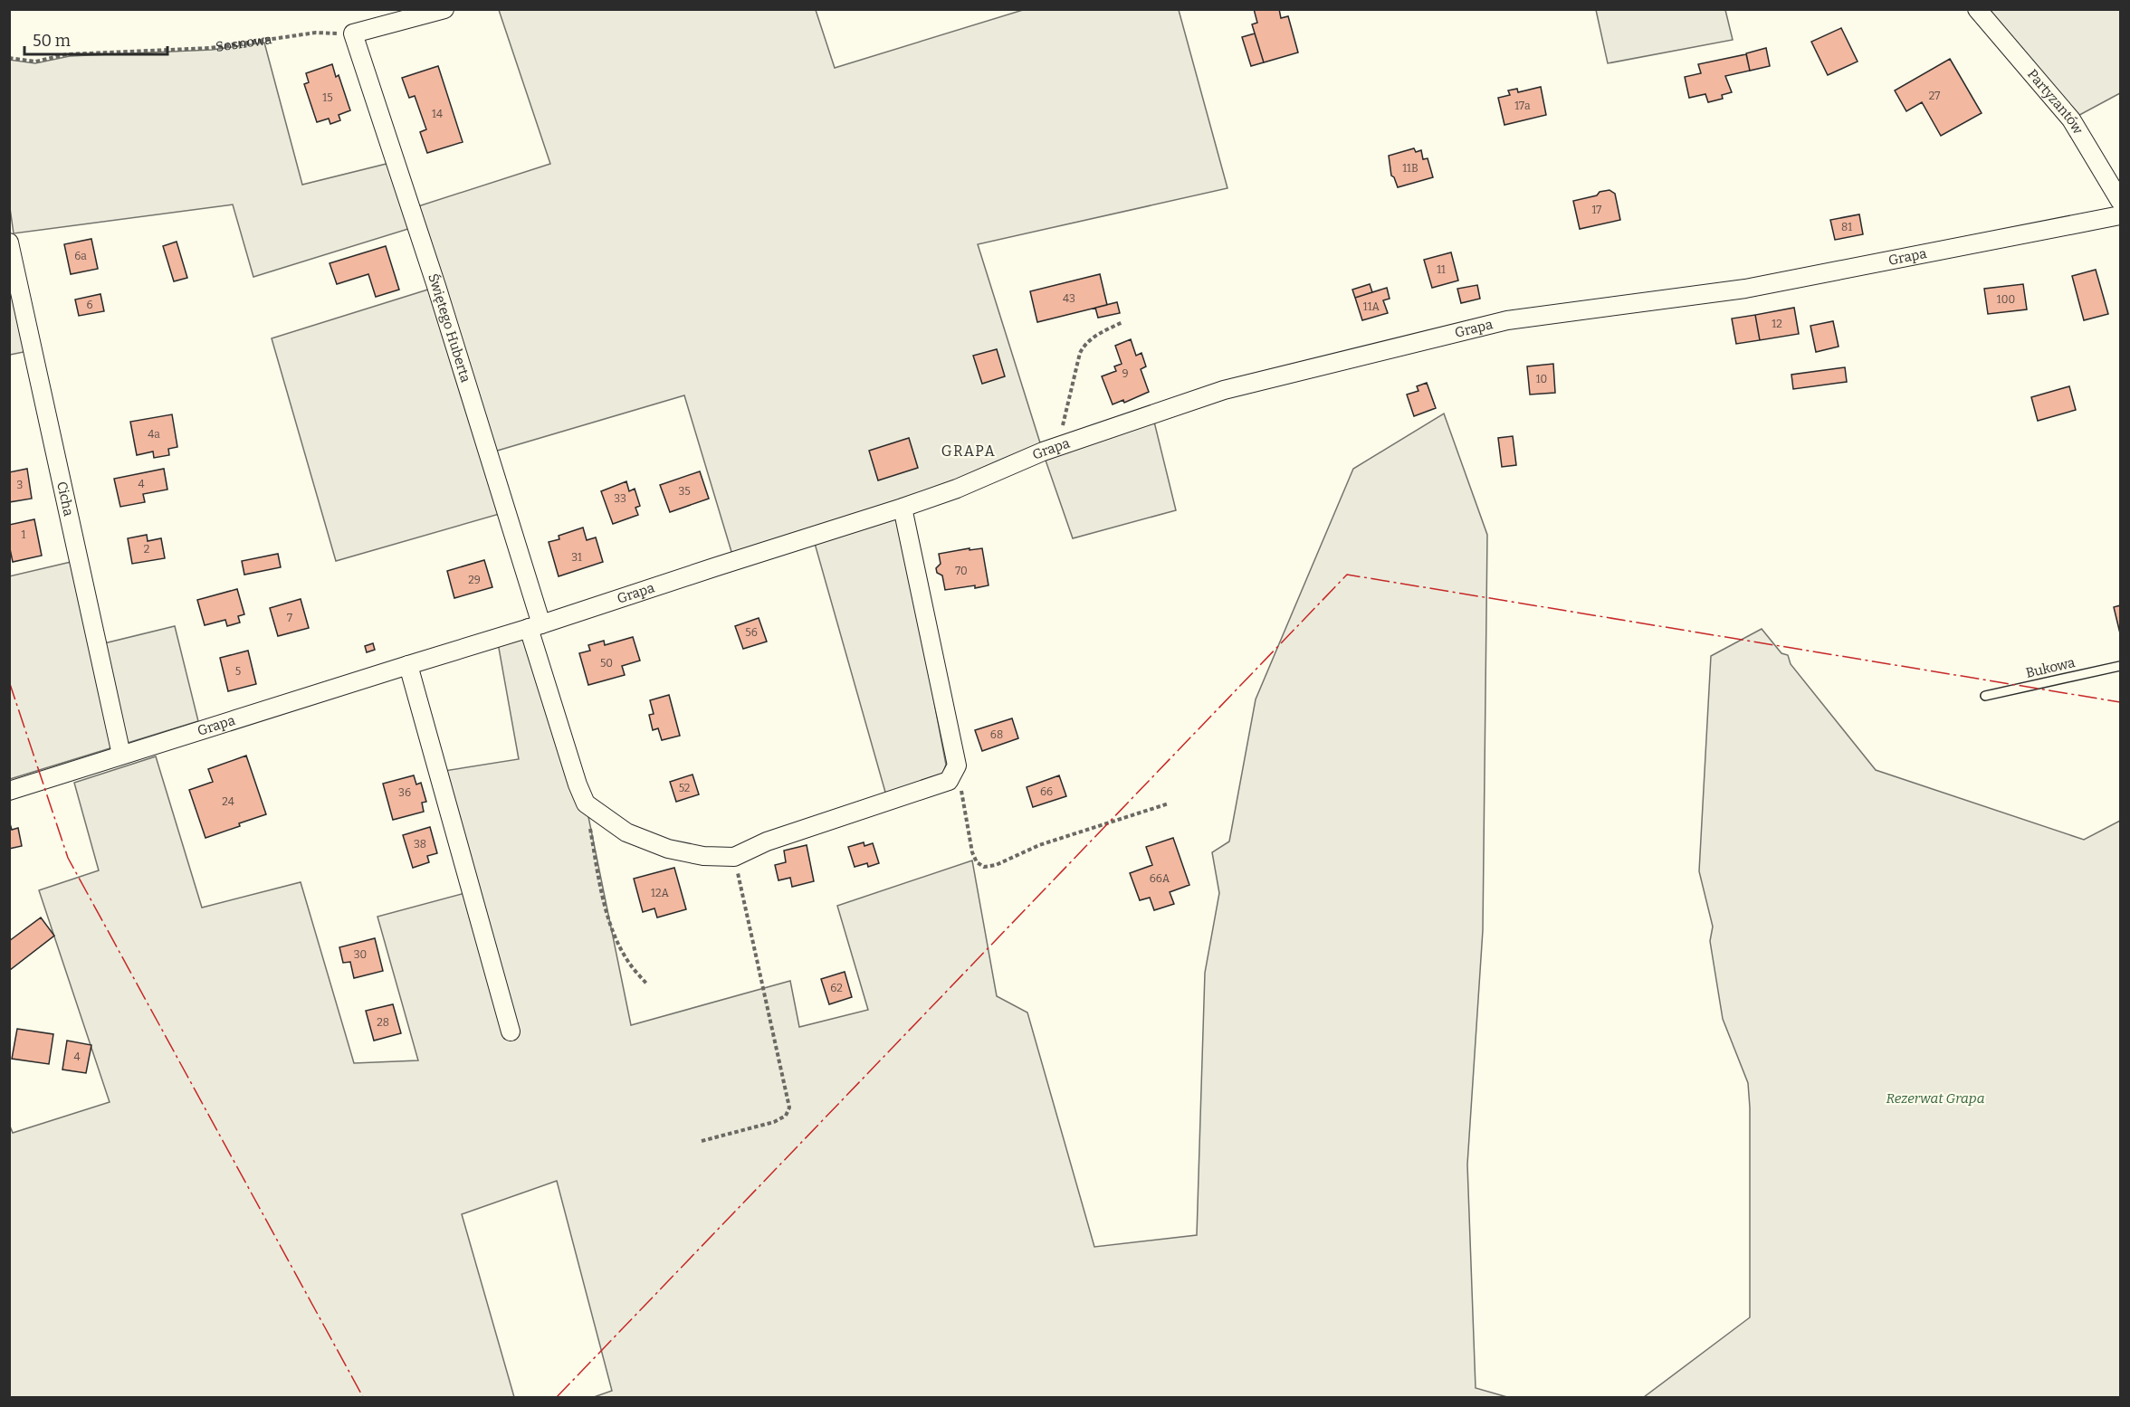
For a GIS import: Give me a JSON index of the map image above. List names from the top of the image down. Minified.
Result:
{"streets":{"street":["Partyzantów","Grapa","Świętego Huberta","Cicha"],"lane":["Bukowa"],"path":["Sosnowa"]},"crossings":[["Sosnowa","Świętego Huberta"],["Grapa","Świętego Huberta"],["Grapa","Cicha"]],"districts":["GRAPA"],"parks":["Rezerwat Grapa"],"house_numbers":["27","15","17a","14","11B","17","81","6a","11","43","100","6","11A","12","9","10","4a","4","3","35","33","1","2","31","70","29","7","56","50","5","68","52","66","36","24","38","66A","12A","30","62","28","4"],"scale_bar":"50 m"}
